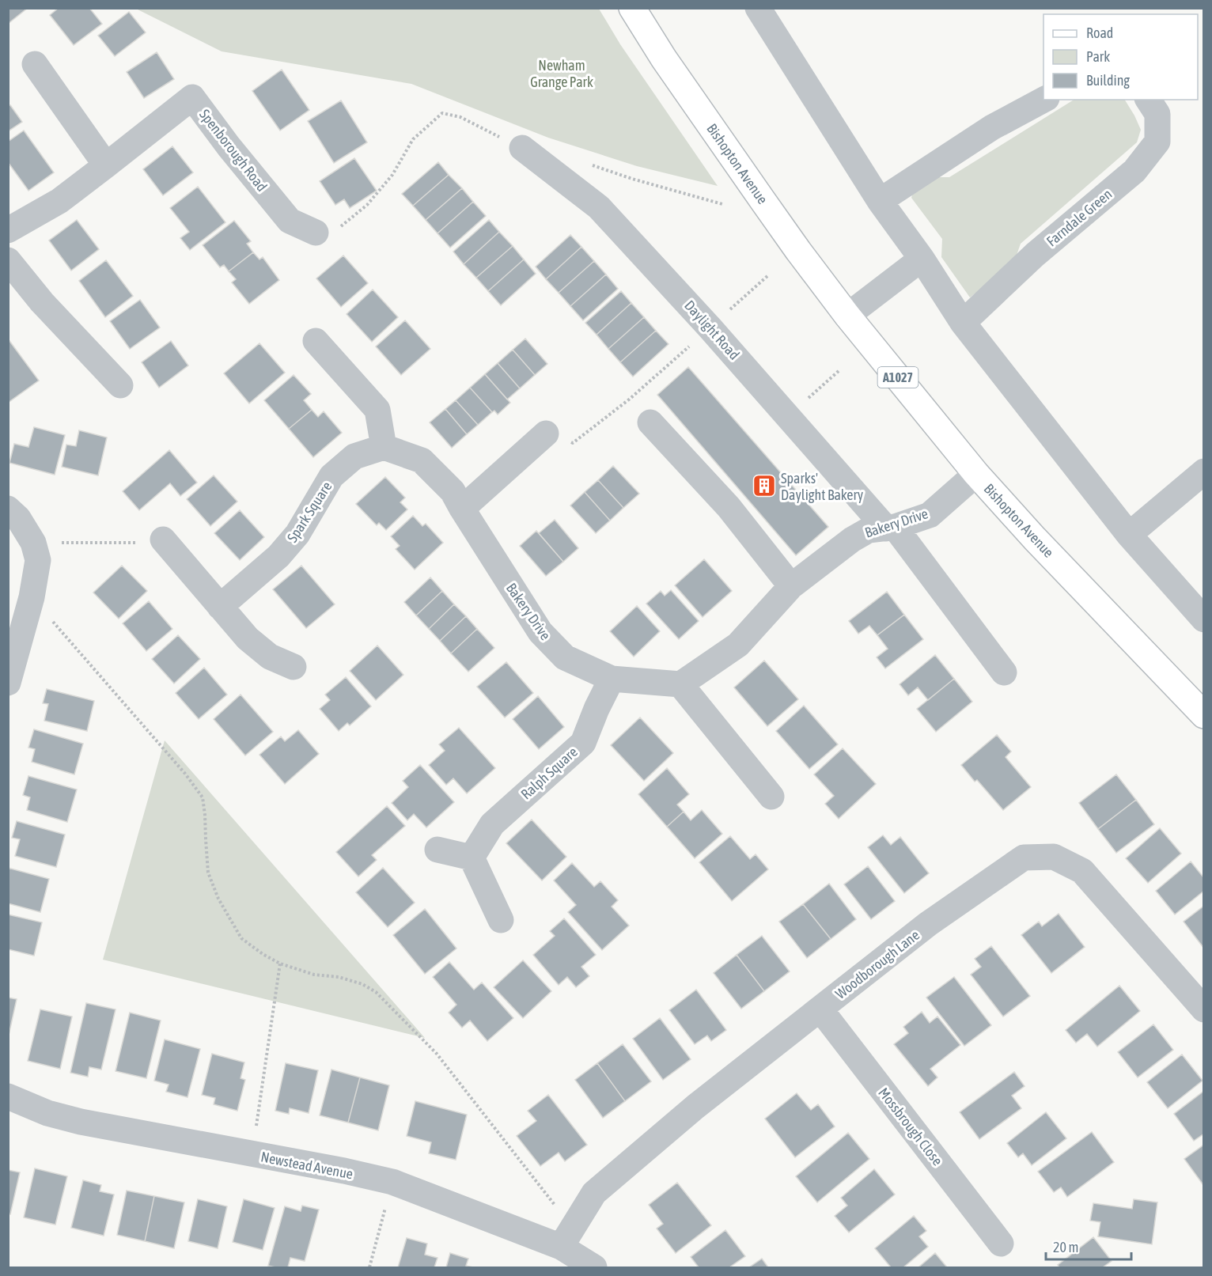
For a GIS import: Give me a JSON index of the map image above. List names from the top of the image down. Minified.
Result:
{"streets":{"main road":["Bishopton Avenue","A1027"],"street":["Spenborough Road","Farndale Green","Daylight Road","Spark Square","Bakery Drive","Ralph Square","Woodborough Lane","Mossbrough Close","Newstead Avenue"]},"crossings":[["Bishopton Avenue","Bakery Drive"],["Daylight Road","Bakery Drive"],["Spark Square","Bakery Drive"],["Bakery Drive","Ralph Square"],["Woodborough Lane","Mossbrough Close"],["Woodborough Lane","Newstead Avenue"]],"parks":["Newham Grange Park"],"places":{"building":["Sparks' Daylight Bakery"]},"legend":["Road","Park","Building"],"scale_bar":"20 m"}
